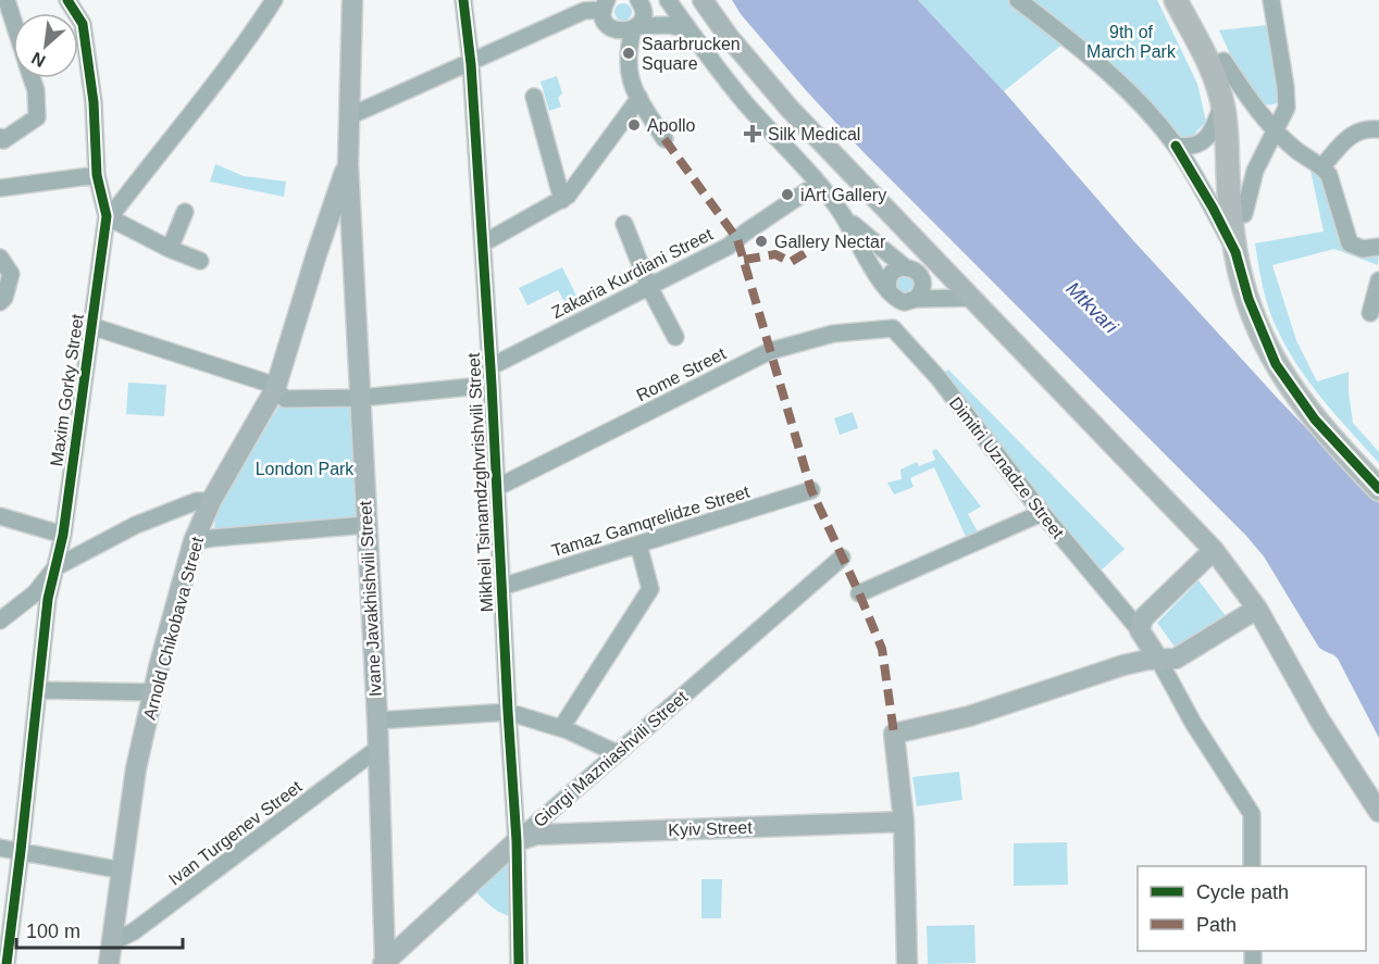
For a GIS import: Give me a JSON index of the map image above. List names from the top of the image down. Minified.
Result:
{"streets":{"main road":["Ivane Javakhishvili Street","Arnold Chikobava Street","Giorgi Mazniashvili Street","Kyiv Street"],"street":["Zakaria Kurdiani Street","Rome Street","Maxim Gorky Street","Dimitri Uznadze Street","Mikheil Tsinamdzghvrishvili Street","Tamaz Gamqrelidze Street","Ivan Turgenev Street"]},"crossings":[["Zakaria Kurdiani Street","Mikheil Tsinamdzghvrishvili Street"],["Rome Street","Dimitri Uznadze Street"],["Rome Street","Mikheil Tsinamdzghvrishvili Street"],["Mikheil Tsinamdzghvrishvili Street","Tamaz Gamqrelidze Street"],["Mikheil Tsinamdzghvrishvili Street","Giorgi Mazniashvili Street"],["Mikheil Tsinamdzghvrishvili Street","Kyiv Street"],["Ivane Javakhishvili Street","Arnold Chikobava Street"],["Ivane Javakhishvili Street","Giorgi Mazniashvili Street"],["Ivane Javakhishvili Street","Ivan Turgenev Street"],["Arnold Chikobava Street","Ivan Turgenev Street"],["Giorgi Mazniashvili Street","Kyiv Street"]],"water":["Mtkvari"],"parks":["9th of March Park","London Park"],"places":{"other":["Saarbrucken Square","Apollo","iArt Gallery","Gallery Nectar"],"health":["Silk Medical"]},"legend":["Cycle path","Path"],"scale_bar":"100 m","north":"bottom left"}
